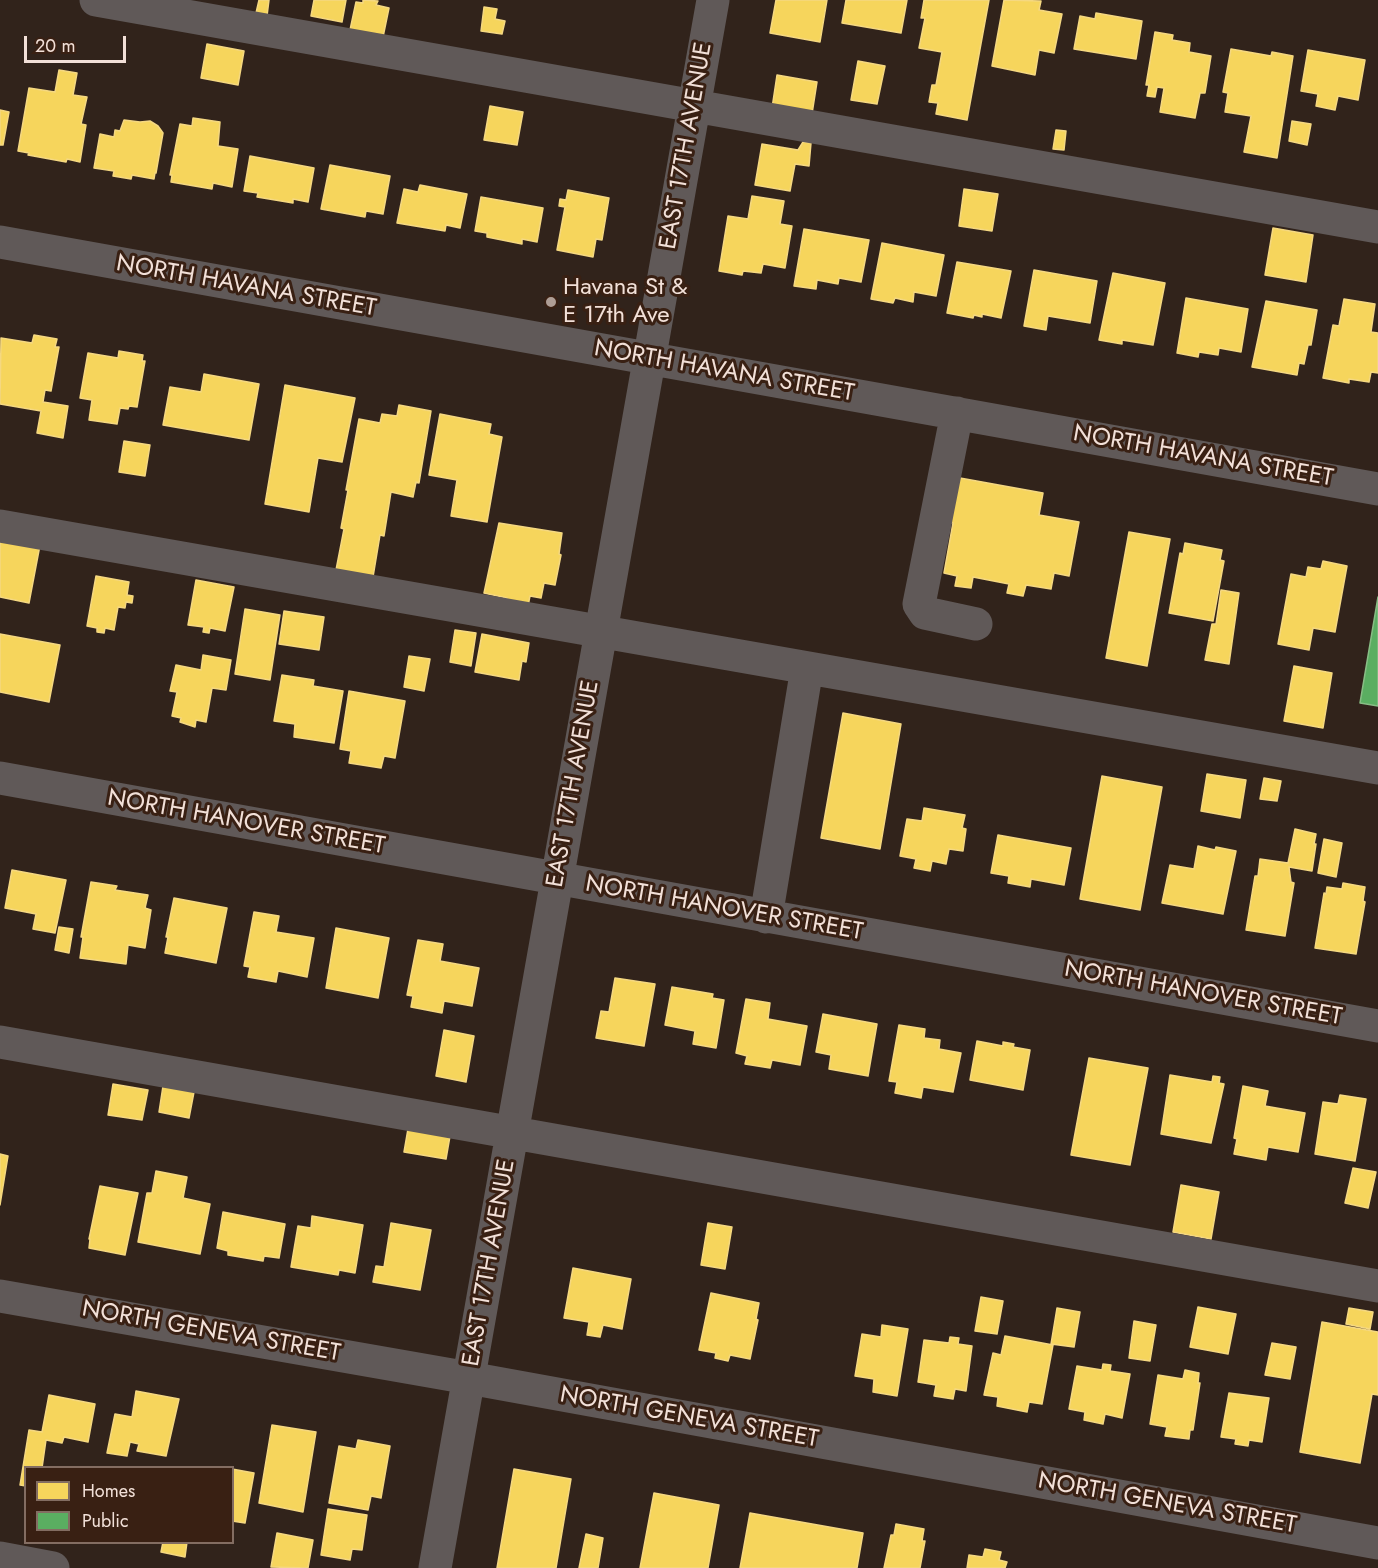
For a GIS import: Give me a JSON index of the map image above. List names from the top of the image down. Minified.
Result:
{"streets":{"street":["EAST 17TH AVENUE","NORTH HAVANA STREET","NORTH HANOVER STREET","NORTH GENEVA STREET"]},"crossings":[["EAST 17TH AVENUE","NORTH HAVANA STREET"],["EAST 17TH AVENUE","NORTH HANOVER STREET"],["EAST 17TH AVENUE","NORTH GENEVA STREET"]],"places":["Havana St & E 17th Ave"],"legend":["Homes","Public"],"scale_bar":"20 m"}
